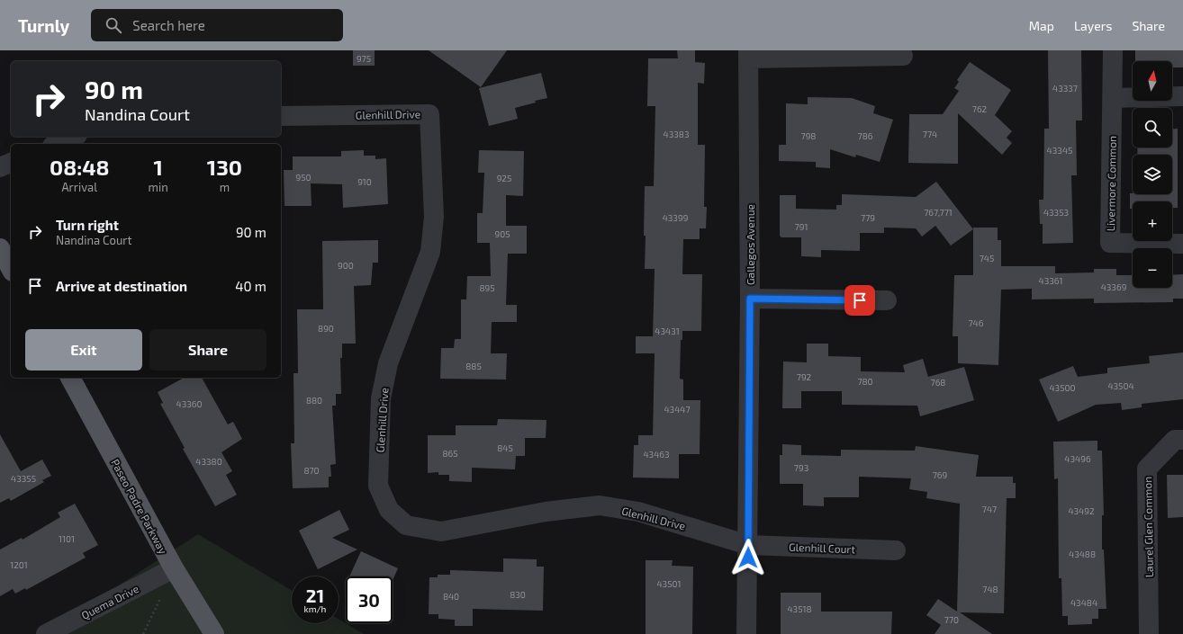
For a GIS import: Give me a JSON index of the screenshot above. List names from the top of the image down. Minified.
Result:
{"streets":{"main road":["Paseo Padre Parkway"],"street":["Glenhill Drive","Livermore Common","Gallegos Avenue","Laurel Glen Common","Glenhill Court","Quema Drive"]},"crossings":[["Glenhill Drive","Gallegos Avenue"],["Glenhill Drive","Glenhill Court"],["Gallegos Avenue","Glenhill Court"],["Paseo Padre Parkway","Quema Drive"]],"house_numbers":["975","43337","762","43383","774","798","786","43345","950","925","910","767,771","43353","43399","779","791","905","745","900","43361","43369","895","746","890","43431","885","792","780","768","43504","43500","880","43360","43447","845","865","43463","43496","43380","793","870","769","43355","747","43492","1101","43488","1201","43501","748","830","840","43484","43518","770"],"north":"top","page":{"header":"Turnly","search":"Search here","nav":["Map","Layers","Share"],"map_buttons":["+","−"],"turn":["90 m","Nandina Court"],"eta":["08:48","Arrival","1","min","130","m"],"list":[{"name":"Turn right","note":"Nandina Court","value":"90 m"},{"name":"Arrive at destination","value":"40 m"}],"buttons":["Exit","Share"],"speed":"21 km/h","limit":"30"}}
